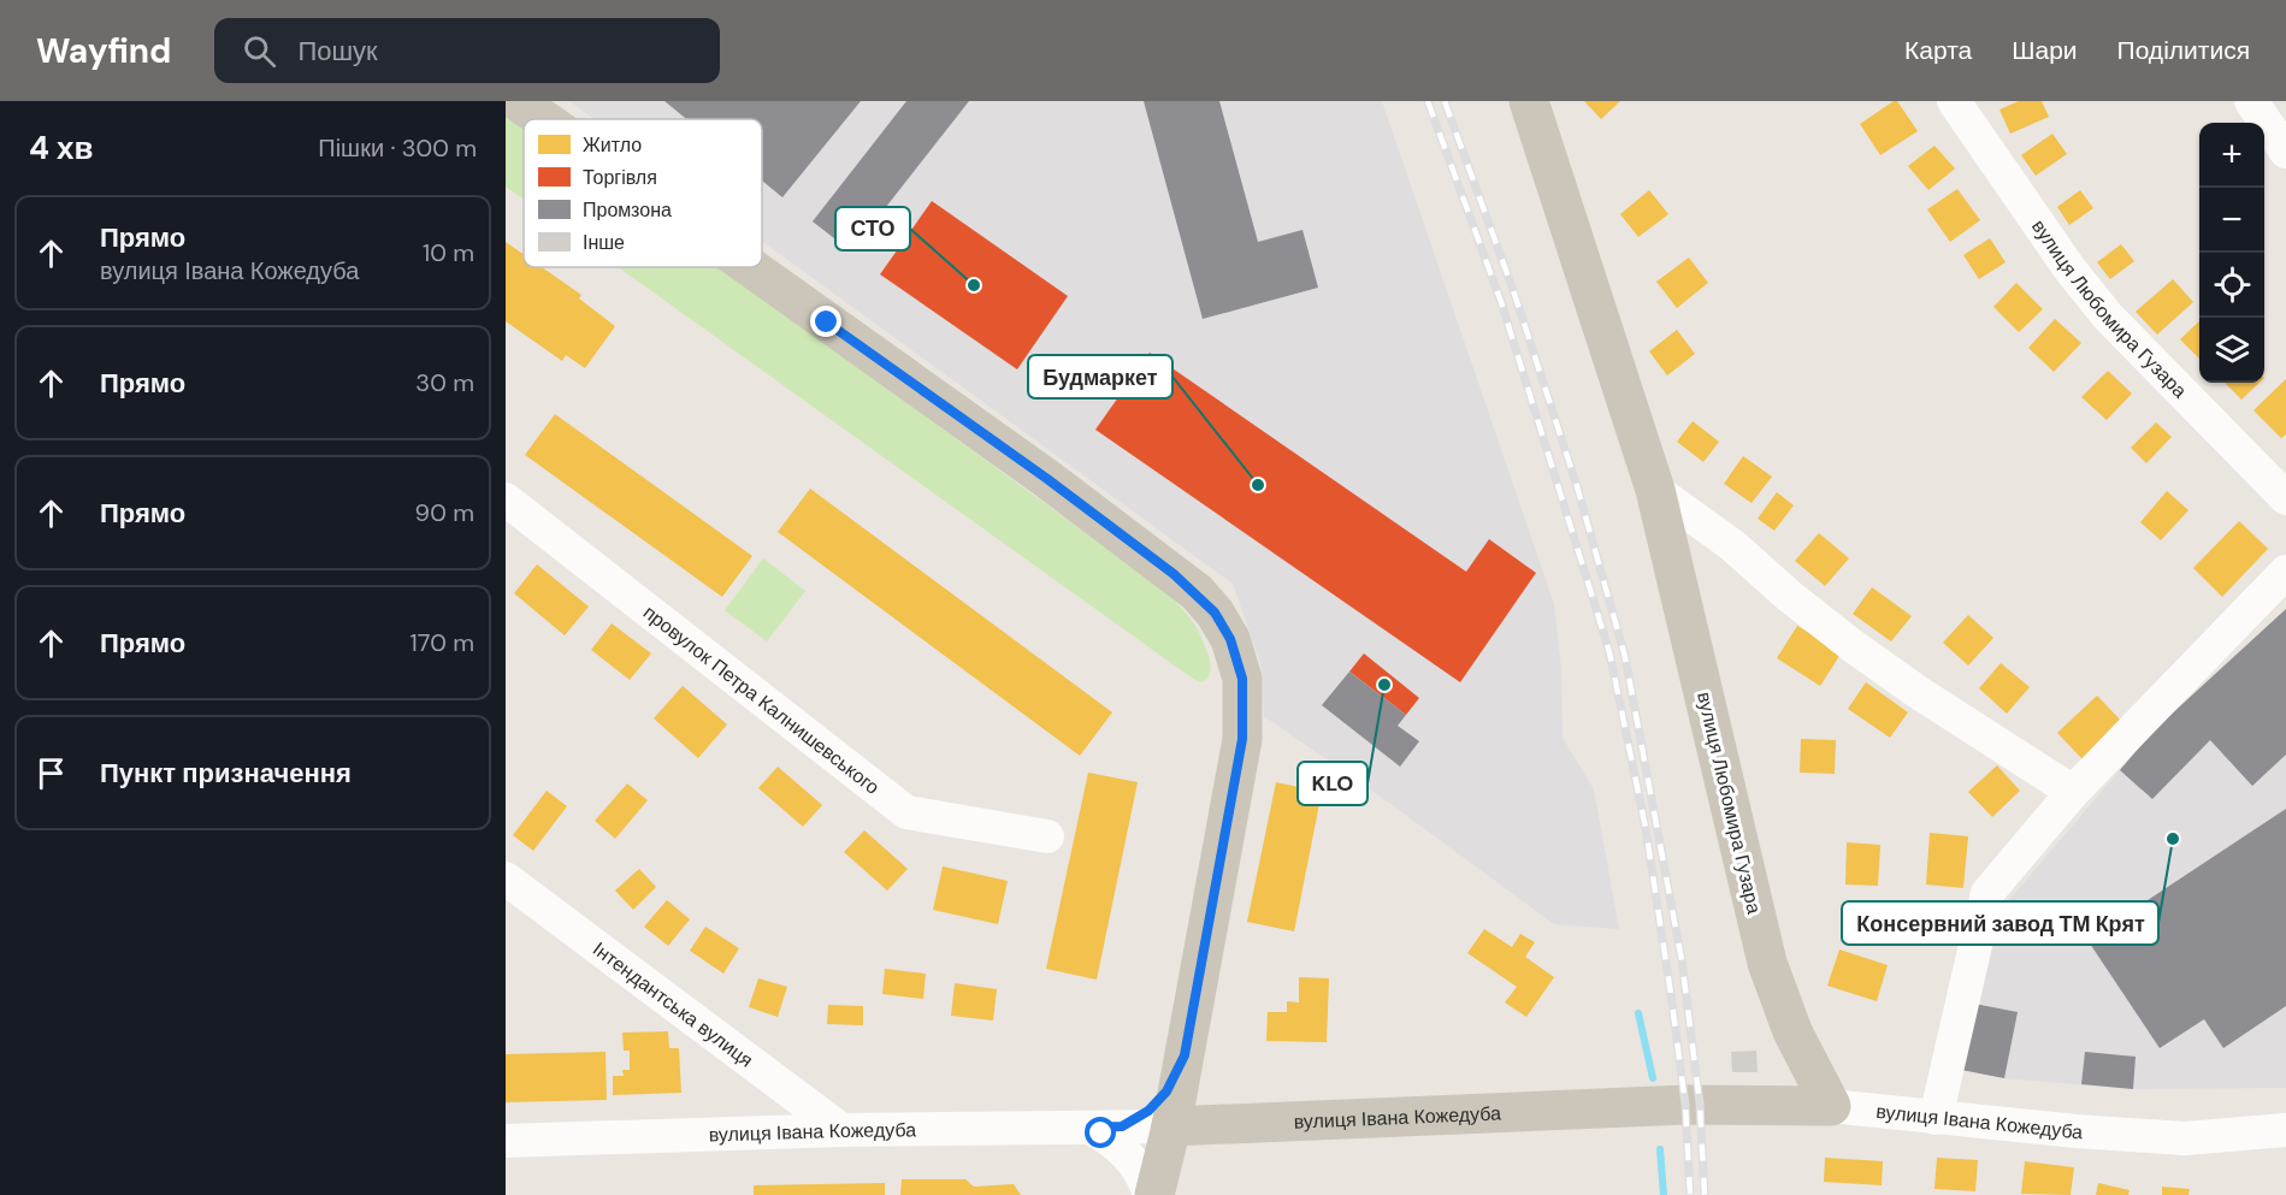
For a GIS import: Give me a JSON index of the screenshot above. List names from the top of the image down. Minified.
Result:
{"streets":{"main road":["вулиця Любомира Гузара","вулиця Івана Кожедуба"],"street":["провулок Петра Калнишевського","Інтендантська вулиця"]},"crossings":[["вулиця Любомира Гузара","вулиця Івана Кожедуба"],["Інтендантська вулиця","вулиця Івана Кожедуба"]],"places":["СТО","Будмаркет","KLO","Консервний завод ТМ Крят"],"legend":["Житло","Торгівля","Промзона","Інше"],"page":{"header":"Wayfind","search":"Пошук","nav":["Карта","Шари","Поділитися"],"heading":["4 хв","Пішки · 300 m"],"map_buttons":["+","−"],"list":[["Прямо","вулиця Івана Кожедуба","10 m"],["Прямо","30 m"],["Прямо","90 m"],["Прямо","170 m"],"Пункт призначення"]}}
